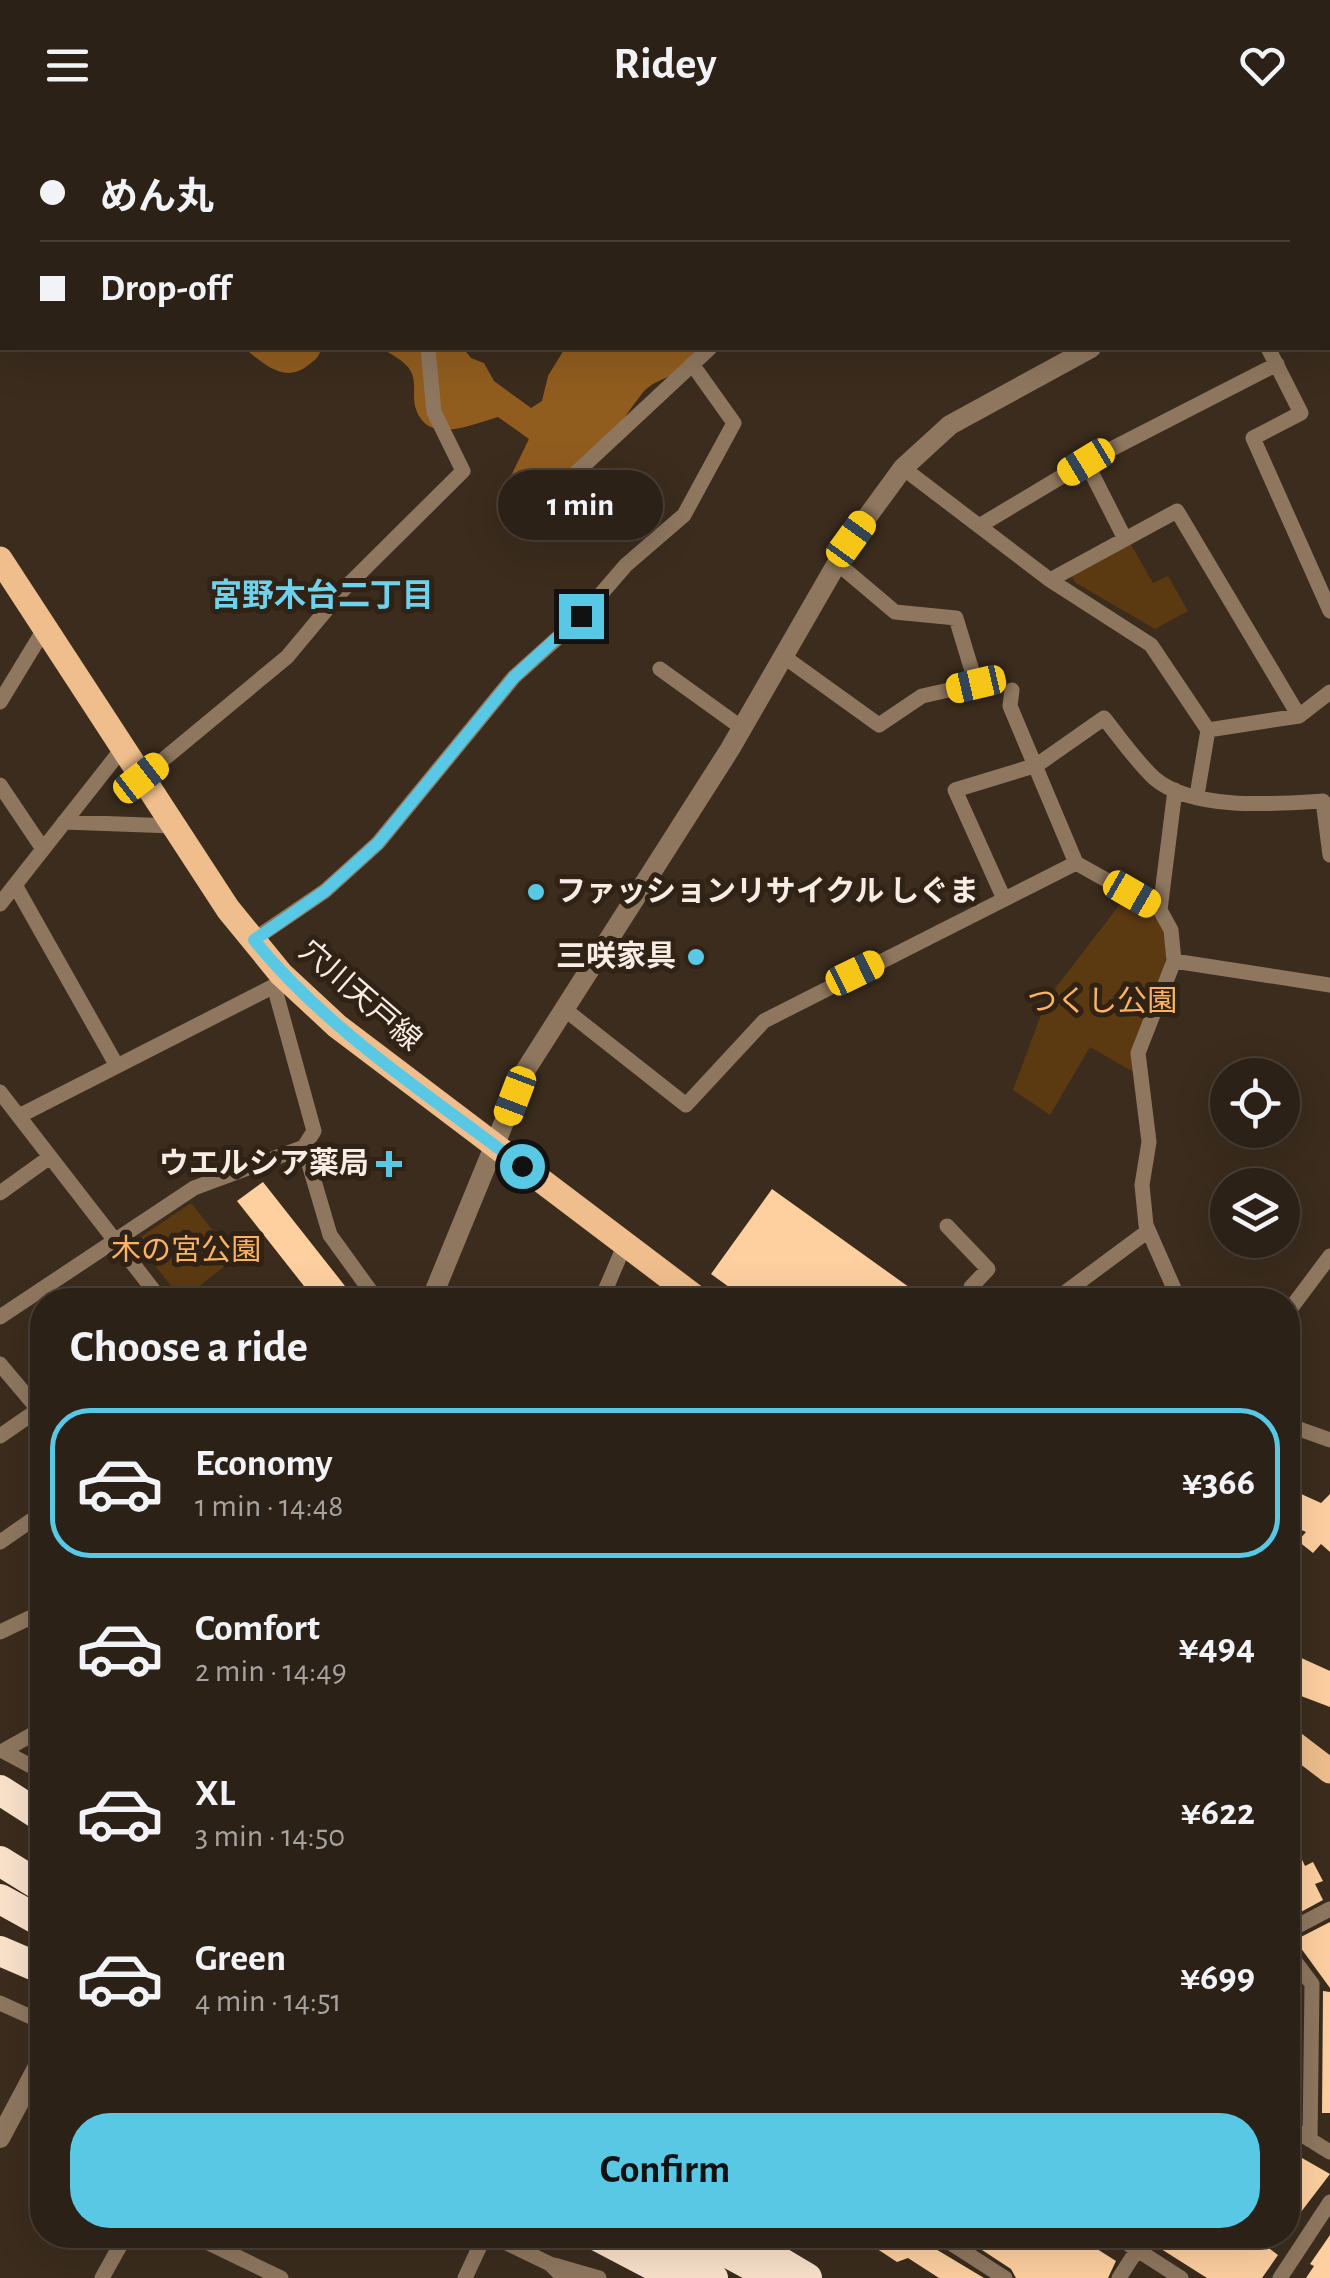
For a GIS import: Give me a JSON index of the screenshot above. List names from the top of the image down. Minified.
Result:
{"streets":{"main road":["穴川天戸線"]},"districts":["宮野木台二丁目"],"parks":["つくし公園","木の宮公園"],"places":{"other":["ファッションリサイクル しぐま","三咲家具"],"health":["ウエルシア薬局"]},"page":{"header":"Ridey","banner":["めん丸","Drop-off"],"bubble":"1 min","heading":"Choose a ride","list":[{"name":"Economy","note":"1 min · 14:48","value":"¥366"},{"name":"Comfort","note":"2 min · 14:49","value":"¥494"},{"name":"XL","note":"3 min · 14:50","value":"¥622"},{"name":"Green","note":"4 min · 14:51","value":"¥699"}],"buttons":"Confirm"}}
